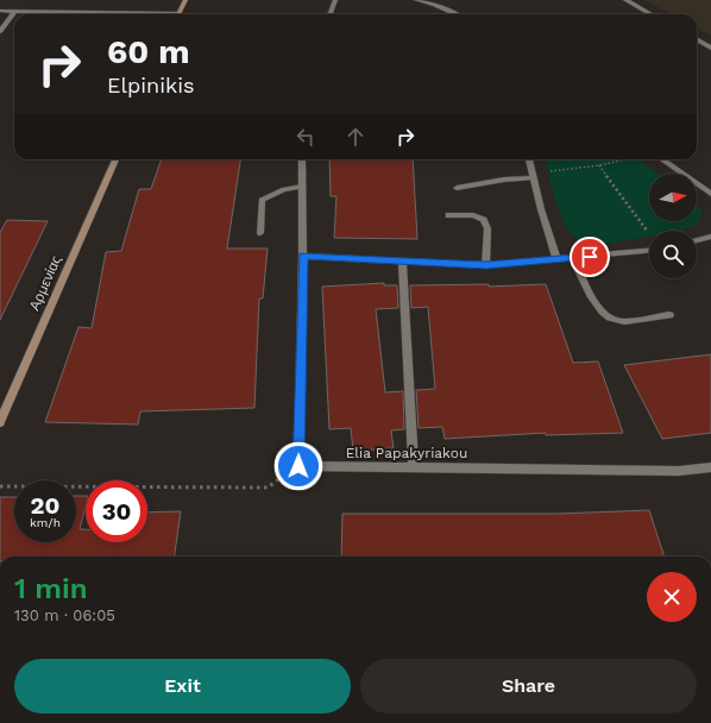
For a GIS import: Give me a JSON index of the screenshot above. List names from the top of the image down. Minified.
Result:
{"streets":{"main road":["Αρμενίας"],"street":["Elia Papakyriakou"]},"north":"right","page":{"turn":["60 m","Elpinikis"],"speed":"20 km/h","limit":"30","heading":["1 min","130 m · 06:05"],"buttons":["Exit","Share"]}}
